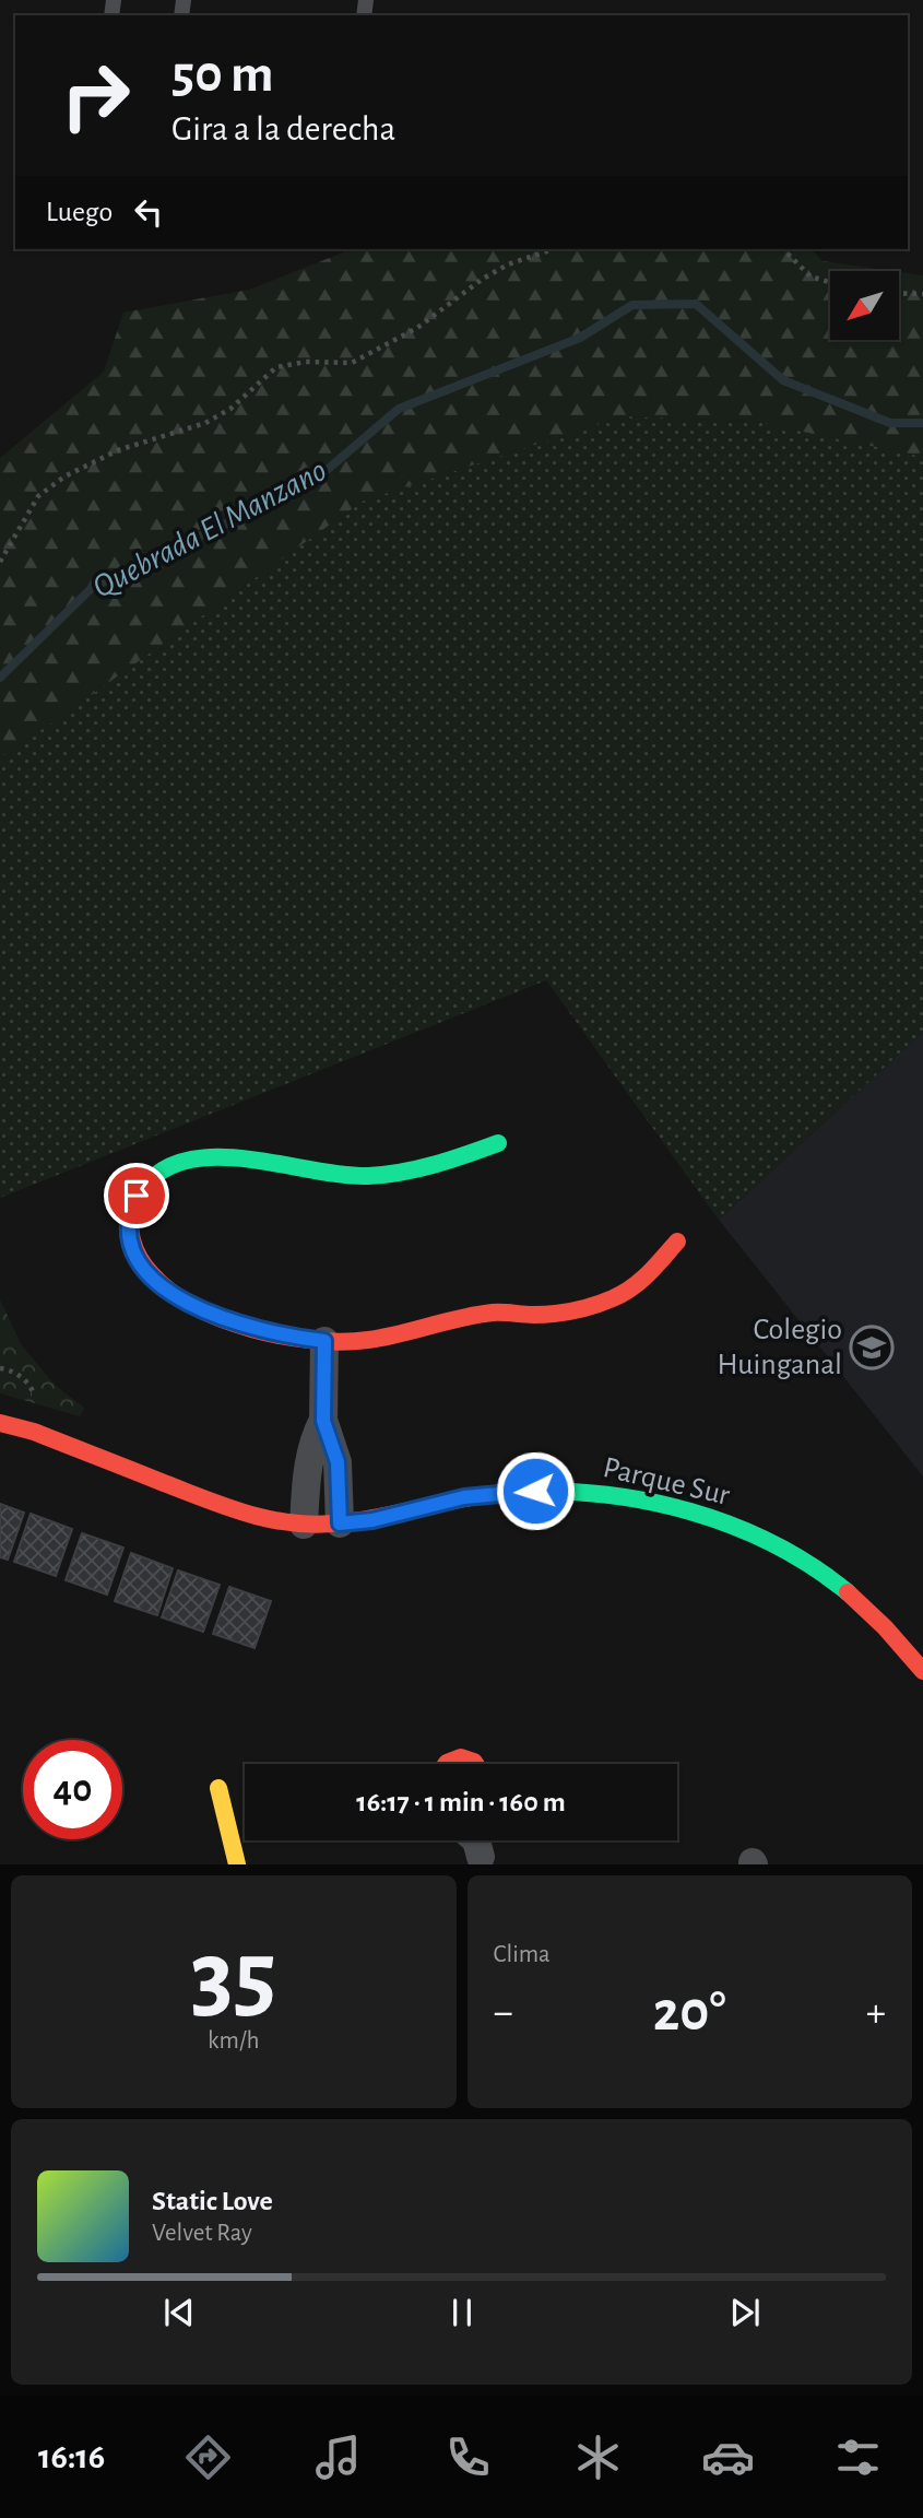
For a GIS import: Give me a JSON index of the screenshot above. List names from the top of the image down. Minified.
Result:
{"streets":{"street":["Parque Sur"]},"water":["Quebrada El Manzano"],"places":{"school or university":["Colegio Huinganal"]},"north":"bottom left","page":{"turn":["50 m","Gira a la derecha"],"then":"Luego","limit":"40","trip":"16:17 · 1 min · 160 m","tile":[["35","km/h"],"Clima"],"heat":["−","20°","+"],"song":["Static Love","Velvet Ray"],"tabs":"16:16"}}
